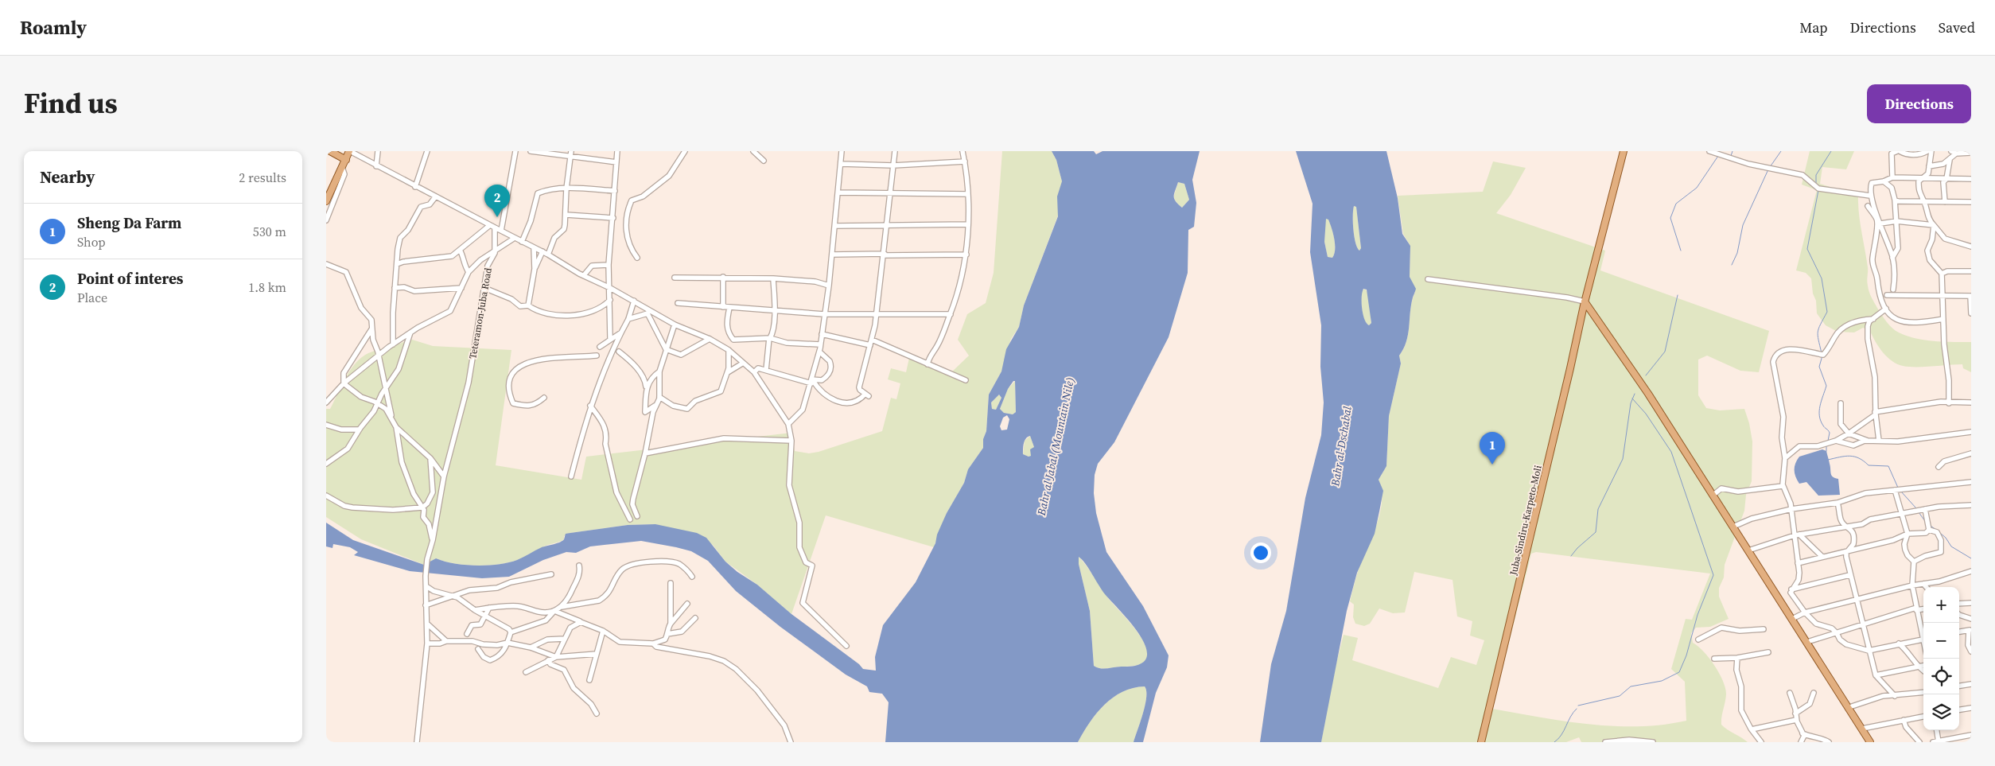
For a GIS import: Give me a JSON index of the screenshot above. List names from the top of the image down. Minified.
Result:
{"streets":{"main road":["Juba-Sindiru-Karpeto-Moli"],"street":["Teteramon-Juba Road"]},"water":["Bahr al Jabal (Mountain Nile)","Bahr al-Dschabal"],"page":{"header":"Roamly","nav":["Map","Directions","Saved"],"title":"Find us","buttons":"Directions","heading":["Nearby","2 results"],"pins":["2","1"],"list":[{"mark":"1","name":"Sheng Da Farm","note":"Shop","value":"530 m"},{"mark":"2","name":"Point of interes","note":"Place","value":"1.8 km"}],"map_buttons":["+","−"]}}
